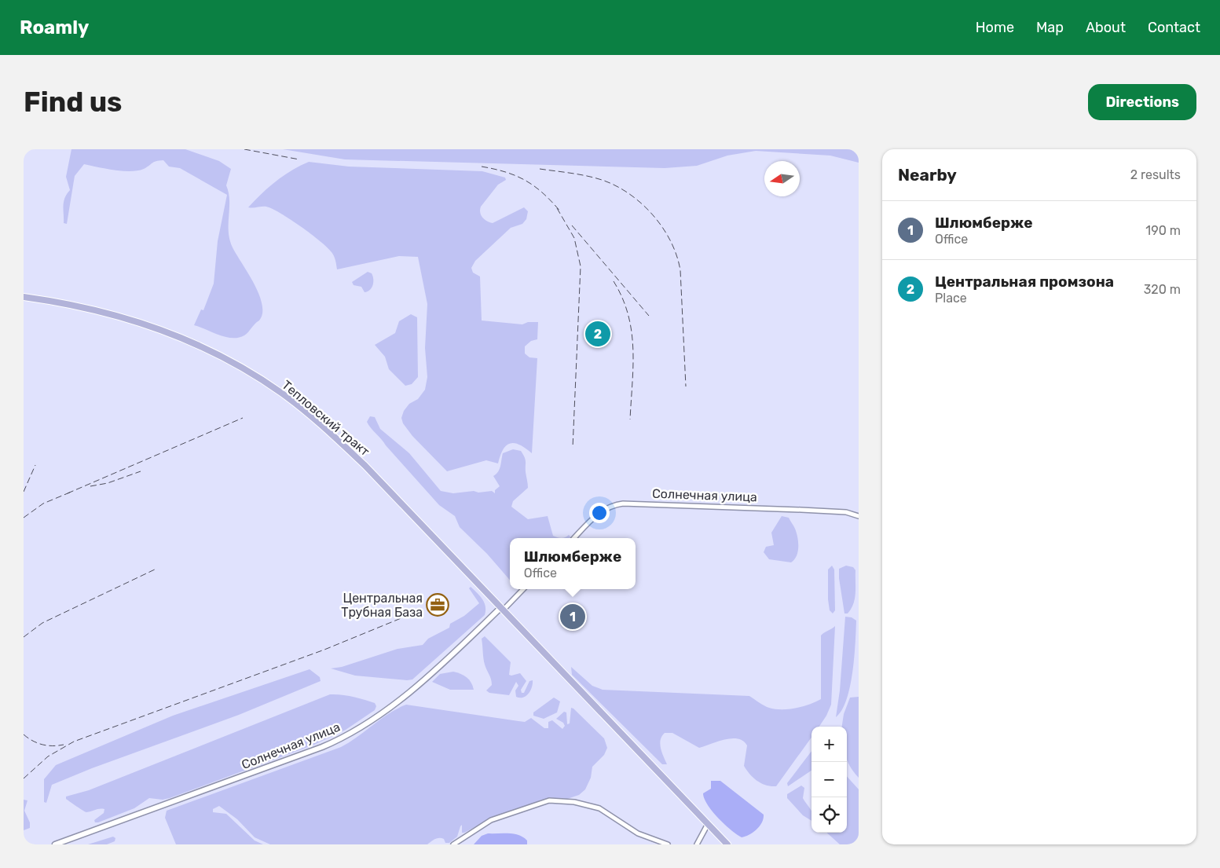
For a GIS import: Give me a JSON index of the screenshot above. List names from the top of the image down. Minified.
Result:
{"streets":{"main road":["Тепловский тракт"],"street":["Солнечная улица"]},"crossings":[["Тепловский тракт","Солнечная улица"]],"places":{"office":["Центральная Трубная База"]},"north":"left","page":{"header":"Roamly","nav":["Home","Map","About","Contact"],"buttons":"Directions","title":"Find us","heading":["Nearby","2 results"],"list":[{"mark":"1","name":"Шлюмберже","note":"Office","value":"190 m"},{"mark":"2","name":"Центральная промзона","note":"Place","value":"320 m"}],"pins":["2","1"],"popup":["Шлюмберже","Office"],"map_buttons":["+","−"]}}
